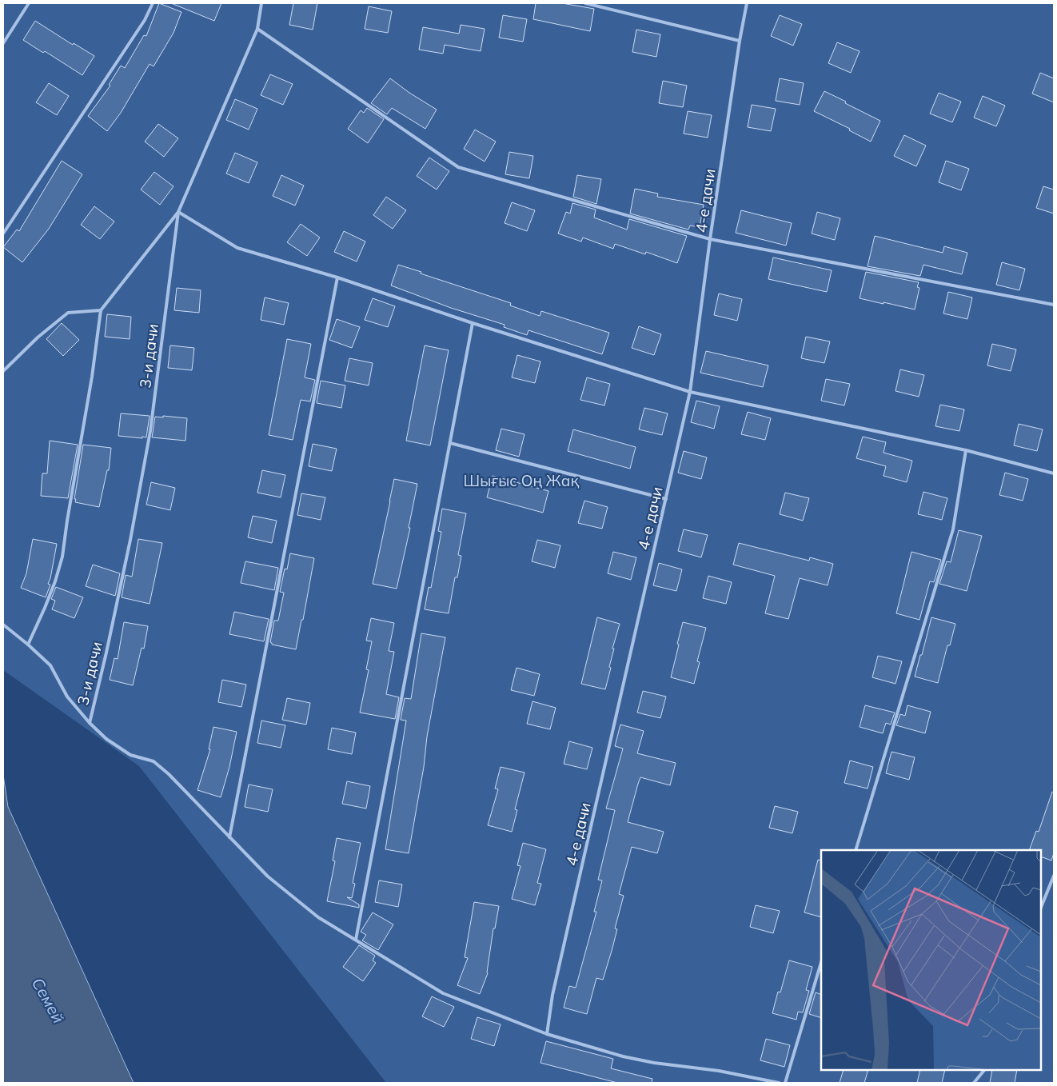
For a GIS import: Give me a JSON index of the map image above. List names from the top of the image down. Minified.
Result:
{"streets":{"lane":["4-е дачи","3-и дачи"]},"water":["Семей"],"parks":["Шығыс Оң Жақ"]}
